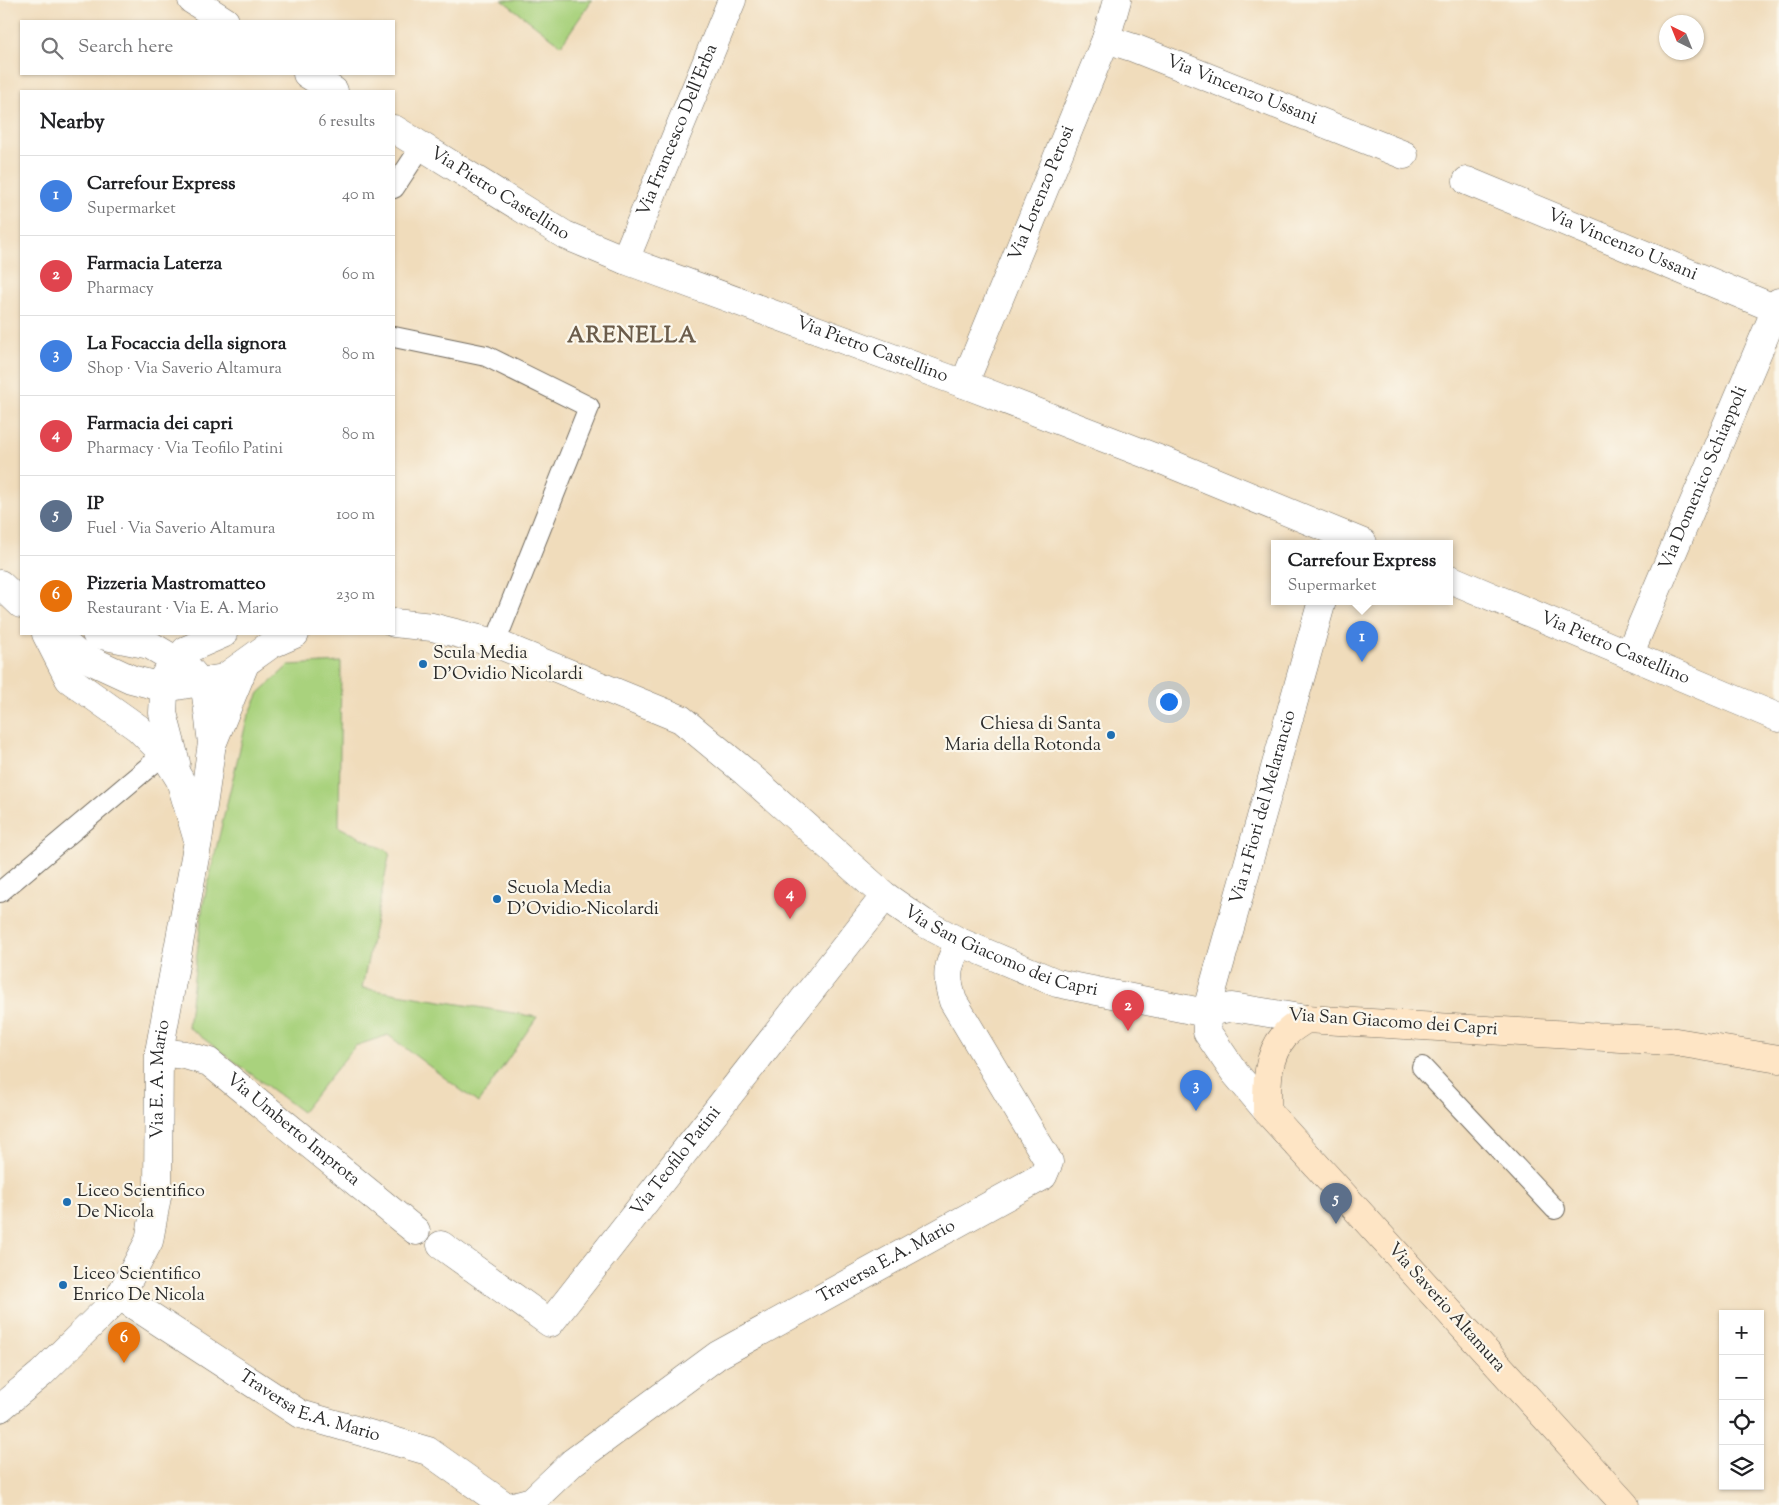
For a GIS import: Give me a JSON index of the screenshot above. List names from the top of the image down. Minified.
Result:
{"streets":{"main road":["Via San Giacomo dei Capri","Via Saverio Altamura"],"street":["Via Vincenzo Ussani","Via Francesco Dell'Erba","Via Lorenzo Perosi","Via Pietro Castellino","Via Domenico Schiappoli","Via 11 Fiori del Melarancio","Via E. A. Mario","Via Umberto Improta","Via Teofilo Patini","Traversa E.A. Mario"]},"crossings":[["Via Vincenzo Ussani","Via Lorenzo Perosi"],["Via Vincenzo Ussani","Via Domenico Schiappoli"],["Via Francesco Dell'Erba","Via Pietro Castellino"],["Via Lorenzo Perosi","Via Pietro Castellino"],["Via Pietro Castellino","Via Domenico Schiappoli"],["Via 11 Fiori del Melarancio","Via San Giacomo dei Capri"],["Via 11 Fiori del Melarancio","Via Saverio Altamura"],["Via San Giacomo dei Capri","Via Teofilo Patini"],["Via San Giacomo dei Capri","Traversa E.A. Mario"],["Via San Giacomo dei Capri","Via Saverio Altamura"],["Via E. A. Mario","Via Umberto Improta"],["Via E. A. Mario","Traversa E.A. Mario"]],"districts":["ARENELLA"],"places":["Scula Media D'Ovidio Nicolardi","Chiesa di Santa Maria della Rotonda","Scuola Media D'Ovidio-Nicolardi","Liceo Scientifico De Nicola","Liceo Scientifico Enrico De Nicola"],"north":"top left","page":{"search":"Search here","heading":["Nearby","6 results"],"list":[{"mark":"1","name":"Carrefour Express","note":"Supermarket","value":"40 m"},{"mark":"2","name":"Farmacia Laterza","note":"Pharmacy","value":"60 m"},{"mark":"3","name":"La Focaccia della signora","note":"Shop · Via Saverio Altamura","value":"80 m"},{"mark":"4","name":"Farmacia dei capri","note":"Pharmacy · Via Teofilo Patini","value":"80 m"},{"mark":"5","name":"IP","note":"Fuel · Via Saverio Altamura","value":"100 m"},{"mark":"6","name":"Pizzeria Mastromatteo","note":"Restaurant · Via E. A. Mario","value":"230 m"}],"popup":["Carrefour Express","Supermarket"],"pins":["1","4","2","3","5","6"],"map_buttons":["+","−"]}}
